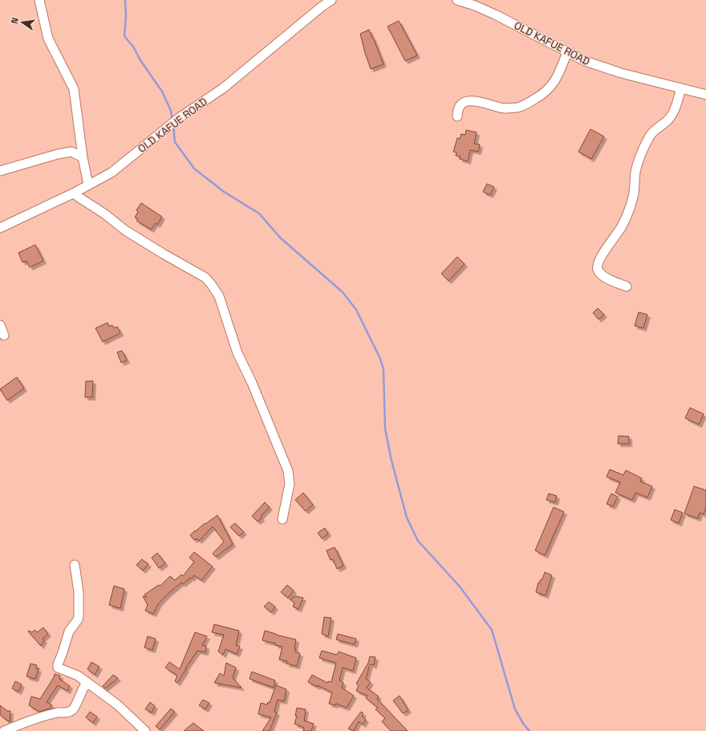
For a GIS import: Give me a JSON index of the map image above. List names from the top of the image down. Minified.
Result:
{"streets":{"street":["OLD KAFUE ROAD"]},"north":"left"}
